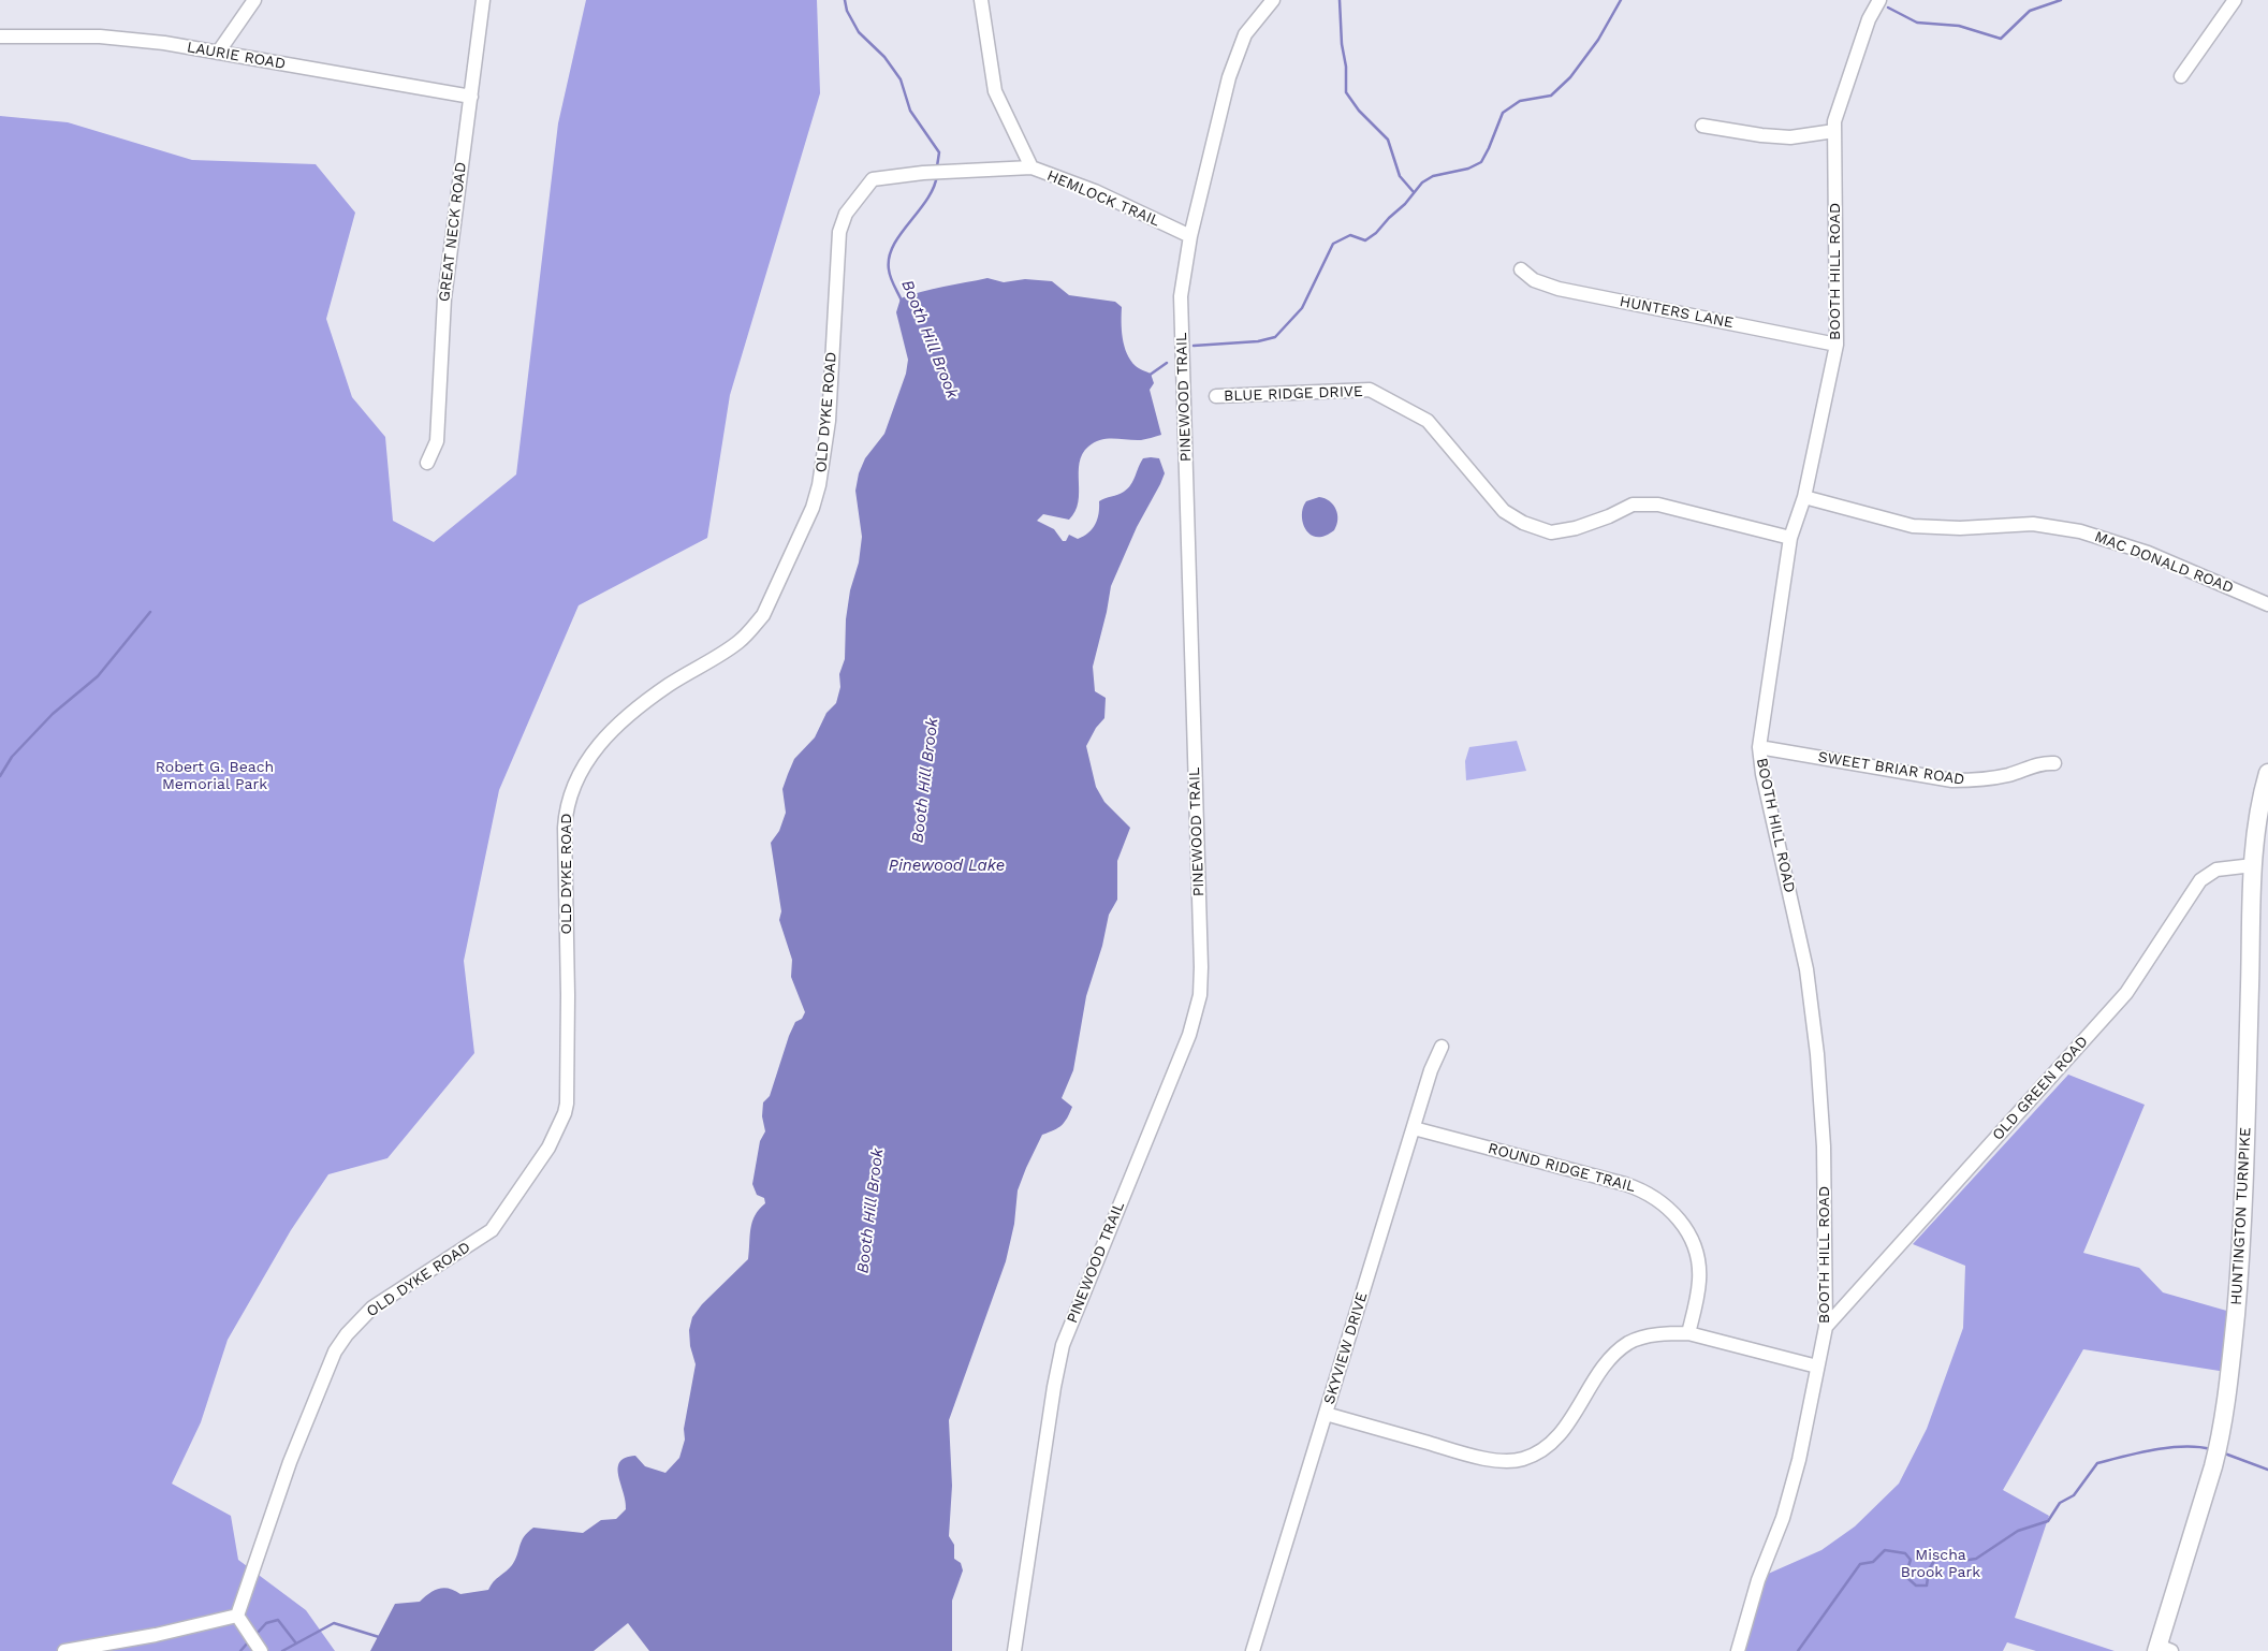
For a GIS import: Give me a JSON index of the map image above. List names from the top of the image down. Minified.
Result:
{"streets":{"main road":["HUNTINGTON TURNPIKE"],"street":["LAURIE ROAD","HEMLOCK TRAIL","GREAT NECK ROAD","BOOTH HILL ROAD","HUNTERS LANE","BLUE RIDGE DRIVE","PINEWOOD TRAIL","OLD DYKE ROAD","MAC DONALD ROAD","SWEET BRIAR ROAD","OLD GREEN ROAD","ROUND RIDGE TRAIL","SKYVIEW DRIVE"]},"crossings":[["LAURIE ROAD","GREAT NECK ROAD"],["HEMLOCK TRAIL","PINEWOOD TRAIL"],["HEMLOCK TRAIL","OLD DYKE ROAD"],["BOOTH HILL ROAD","HUNTERS LANE"],["BOOTH HILL ROAD","BLUE RIDGE DRIVE"],["BOOTH HILL ROAD","MAC DONALD ROAD"],["BOOTH HILL ROAD","SWEET BRIAR ROAD"],["BOOTH HILL ROAD","OLD GREEN ROAD"],["OLD GREEN ROAD","HUNTINGTON TURNPIKE"],["ROUND RIDGE TRAIL","SKYVIEW DRIVE"]],"water":["Booth Hill Brook","Pinewood Lake"],"parks":["Robert G. Beach Memorial Park","Mischa Brook Park"]}
